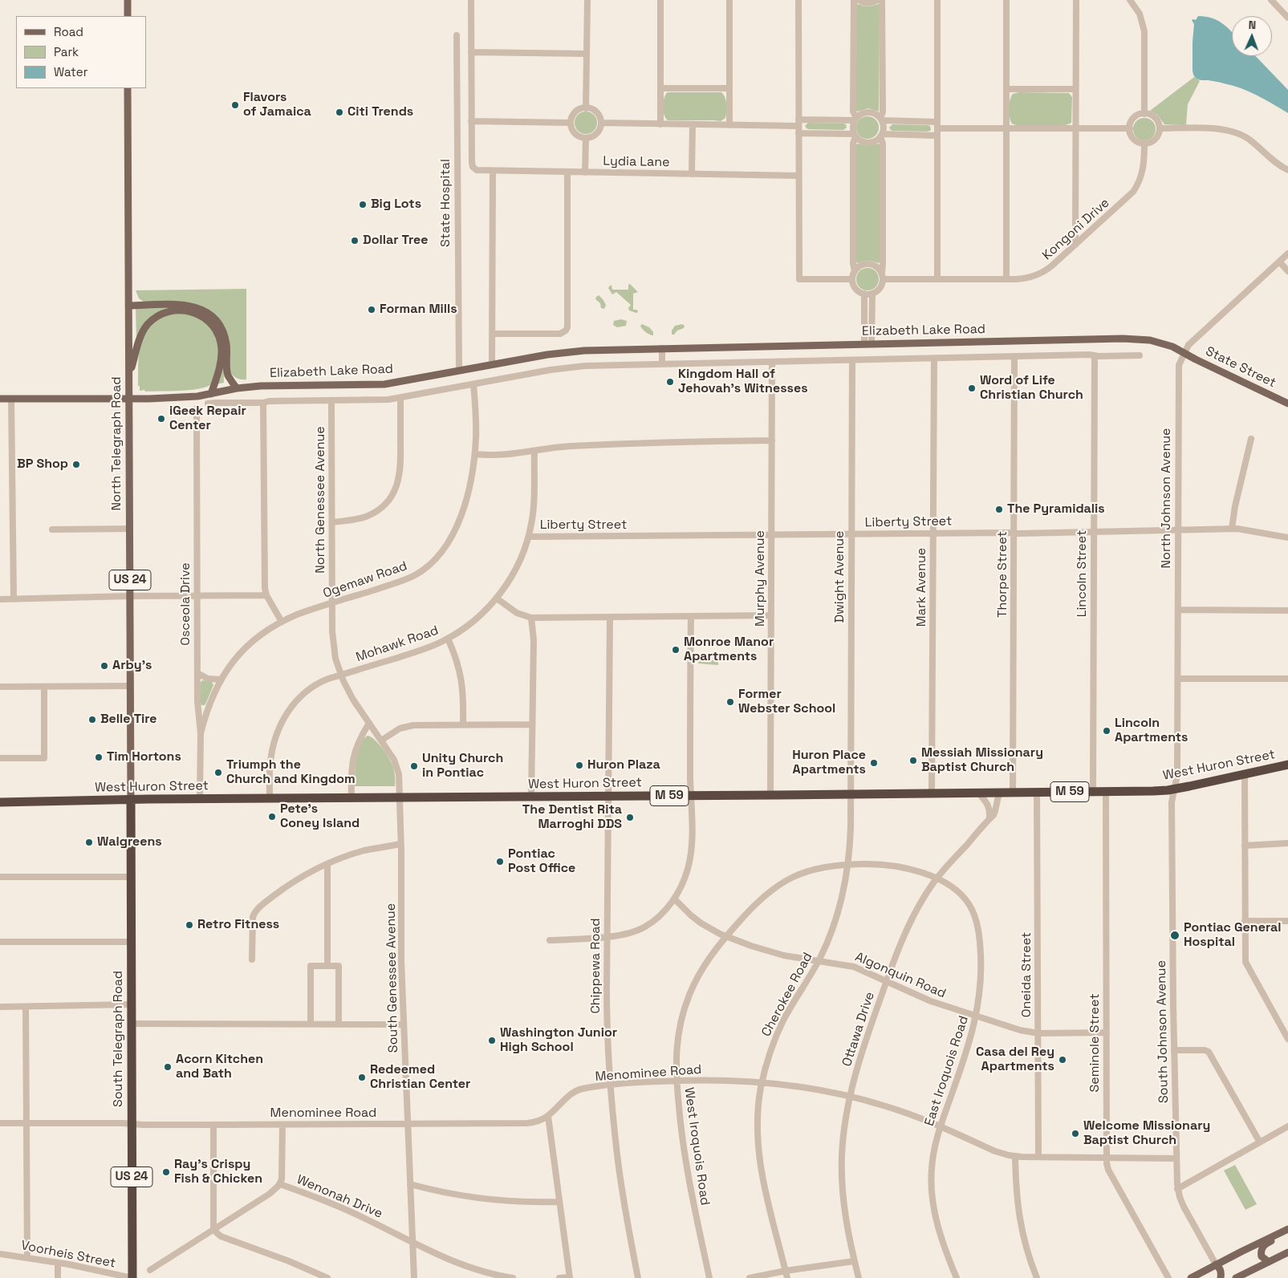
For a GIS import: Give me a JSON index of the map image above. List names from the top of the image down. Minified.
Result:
{"streets":{"highway":["US 24","West Huron Street","M 59","South Telegraph Road"],"main road":["Elizabeth Lake Road","State Street","North Telegraph Road"],"street":["Lydia Lane","State Hospital","Kongoni Drive","North Johnson Avenue","North Genessee Avenue","Liberty Street","Lincoln Street","Thorpe Street","Dwight Avenue","Murphy Avenue","Ogemaw Road","Mark Avenue","Osceola Drive","Mohawk Road","Chippewa Road","Oneida Street","Algonquin Road","South Genessee Avenue","Cherokee Road","Ottawa Drive","South Johnson Avenue","Seminole Street","East Iroquois Road","Menominee Road","West Iroquois Road","Wenonah Drive","Voorheis Street"]},"crossings":[["State Hospital","Elizabeth Lake Road"],["Elizabeth Lake Road","State Street"],["Elizabeth Lake Road","North Telegraph Road"],["Elizabeth Lake Road","North Johnson Avenue"],["State Street","North Johnson Avenue"],["North Telegraph Road","West Huron Street"],["North Telegraph Road","South Telegraph Road"],["North Johnson Avenue","Liberty Street"],["North Johnson Avenue","West Huron Street"],["North Johnson Avenue","South Johnson Avenue"],["North Genessee Avenue","Ogemaw Road"],["North Genessee Avenue","Mohawk Road"],["North Genessee Avenue","West Huron Street"],["North Genessee Avenue","South Genessee Avenue"],["Liberty Street","Lincoln Street"],["Liberty Street","Thorpe Street"],["Liberty Street","Dwight Avenue"],["Liberty Street","Murphy Avenue"],["Liberty Street","Mark Avenue"],["Liberty Street","Mohawk Road"],["Lincoln Street","West Huron Street"],["Thorpe Street","West Huron Street"],["Dwight Avenue","West Huron Street"],["Dwight Avenue","Cherokee Road"],["Murphy Avenue","West Huron Street"],["Ogemaw Road","Osceola Drive"],["Mark Avenue","West Huron Street"],["Osceola Drive","West Huron Street"],["Mohawk Road","West Huron Street"],["West Huron Street","Chippewa Road"],["West Huron Street","Oneida Street"],["West Huron Street","South Genessee Avenue"],["West Huron Street","Cherokee Road"],["West Huron Street","Ottawa Drive"],["West Huron Street","South Johnson Avenue"],["West Huron Street","South Telegraph Road"],["West Huron Street","Seminole Street"],["Chippewa Road","Menominee Road"],["Oneida Street","Algonquin Road"],["Oneida Street","Menominee Road"],["Algonquin Road","Cherokee Road"],["Algonquin Road","Ottawa Drive"],["Algonquin Road","Seminole Street"],["Algonquin Road","East Iroquois Road"],["Algonquin Road","West Iroquois Road"],["South Genessee Avenue","Menominee Road"],["South Genessee Avenue","Wenonah Drive"],["Cherokee Road","East Iroquois Road"],["Cherokee Road","Menominee Road"],["Cherokee Road","West Iroquois Road"],["Ottawa Drive","East Iroquois Road"],["Ottawa Drive","Menominee Road"],["South Johnson Avenue","Menominee Road"],["South Telegraph Road","Menominee Road"],["South Telegraph Road","Voorheis Street"],["Seminole Street","Menominee Road"],["East Iroquois Road","Menominee Road"],["East Iroquois Road","West Iroquois Road"],["Menominee Road","West Iroquois Road"]],"places":["Flavors of Jamaica","Citi Trends","Big Lots","Dollar Tree","Forman Mills","Kingdom Hall of Jehovah's Witnesses","Word of Life Christian Church","iGeek Repair Center","BP Shop","The Pyramidalis","Monroe Manor Apartments","Arby's","Former Webster School","Belle Tire","Lincoln Apartments","Tim Hortons","Messiah Missionary Baptist Church","Huron Place Apartments","Huron Plaza","Unity Church in Pontiac","Triumph the Church and Kingdom","Pete's Coney Island","The Dentist Rita Marroghi DDS","Walgreens","Pontiac Post Office","Retro Fitness","Pontiac General Hospital","Washington Junior High School","Casa del Rey Apartments","Acorn Kitchen and Bath","Redeemed Christian Center","Welcome Missionary Baptist Church","Ray’s Crispy Fish & Chicken"],"legend":["Road","Park","Water"],"north":"top"}
